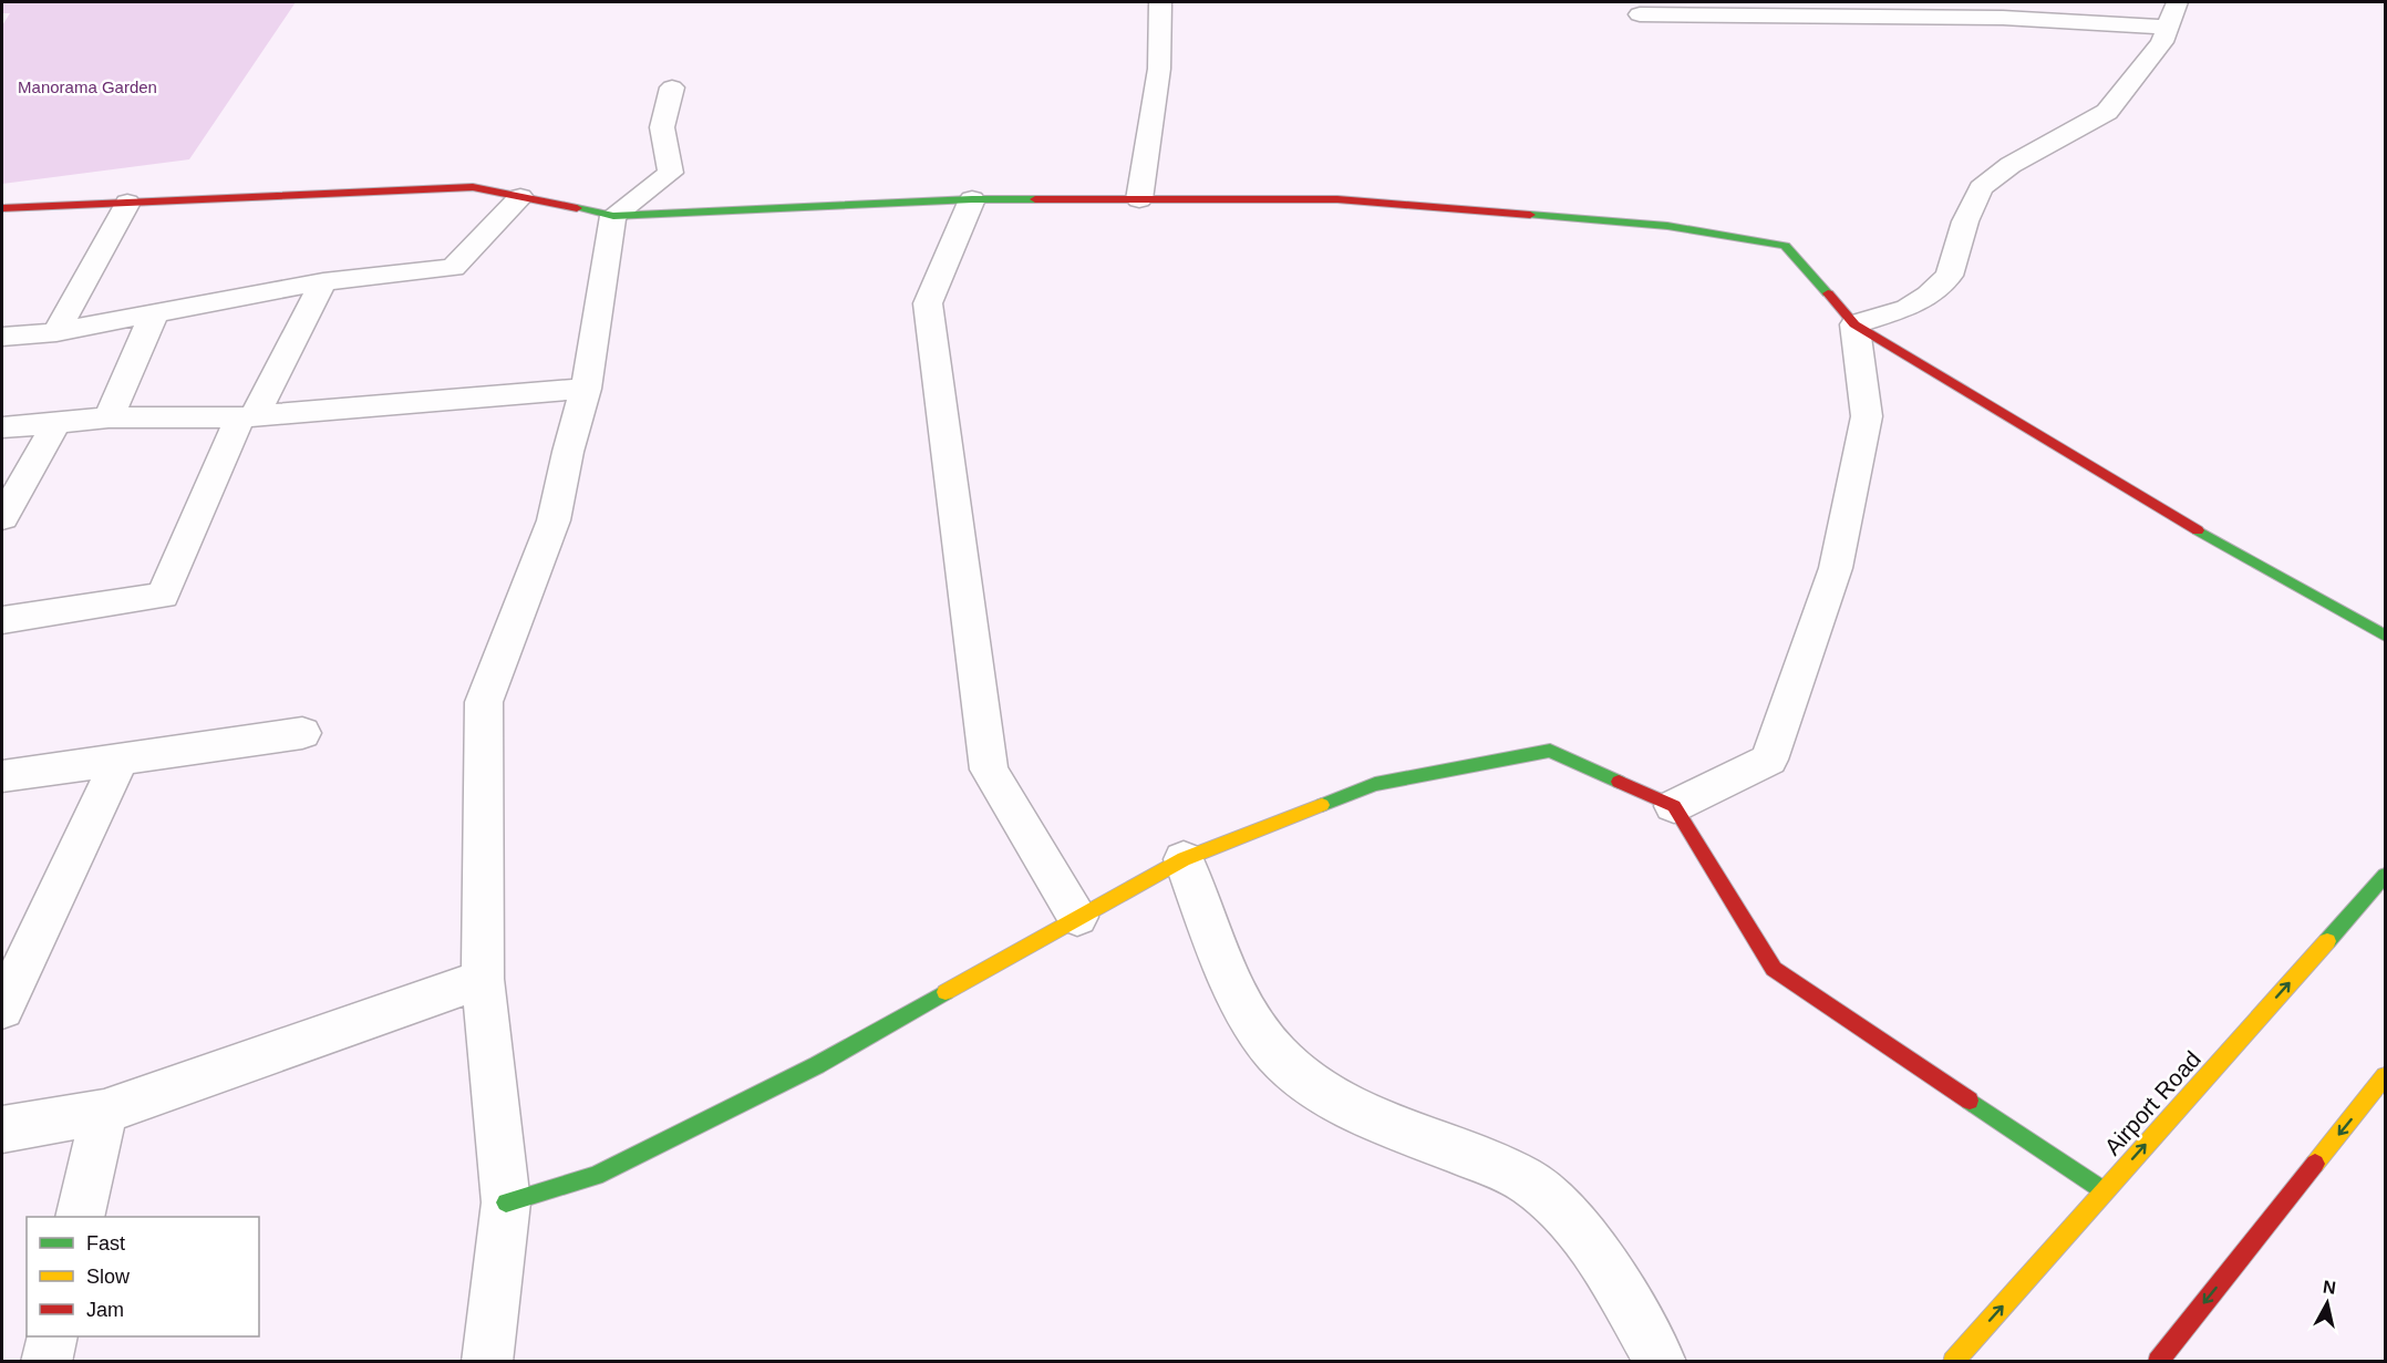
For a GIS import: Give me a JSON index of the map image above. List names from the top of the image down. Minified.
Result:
{"streets":{"street":["Airport Road"]},"one_way":["Airport Road"],"parks":["Manorama Garden"],"legend":["Fast","Slow","Jam"],"north":"top"}
